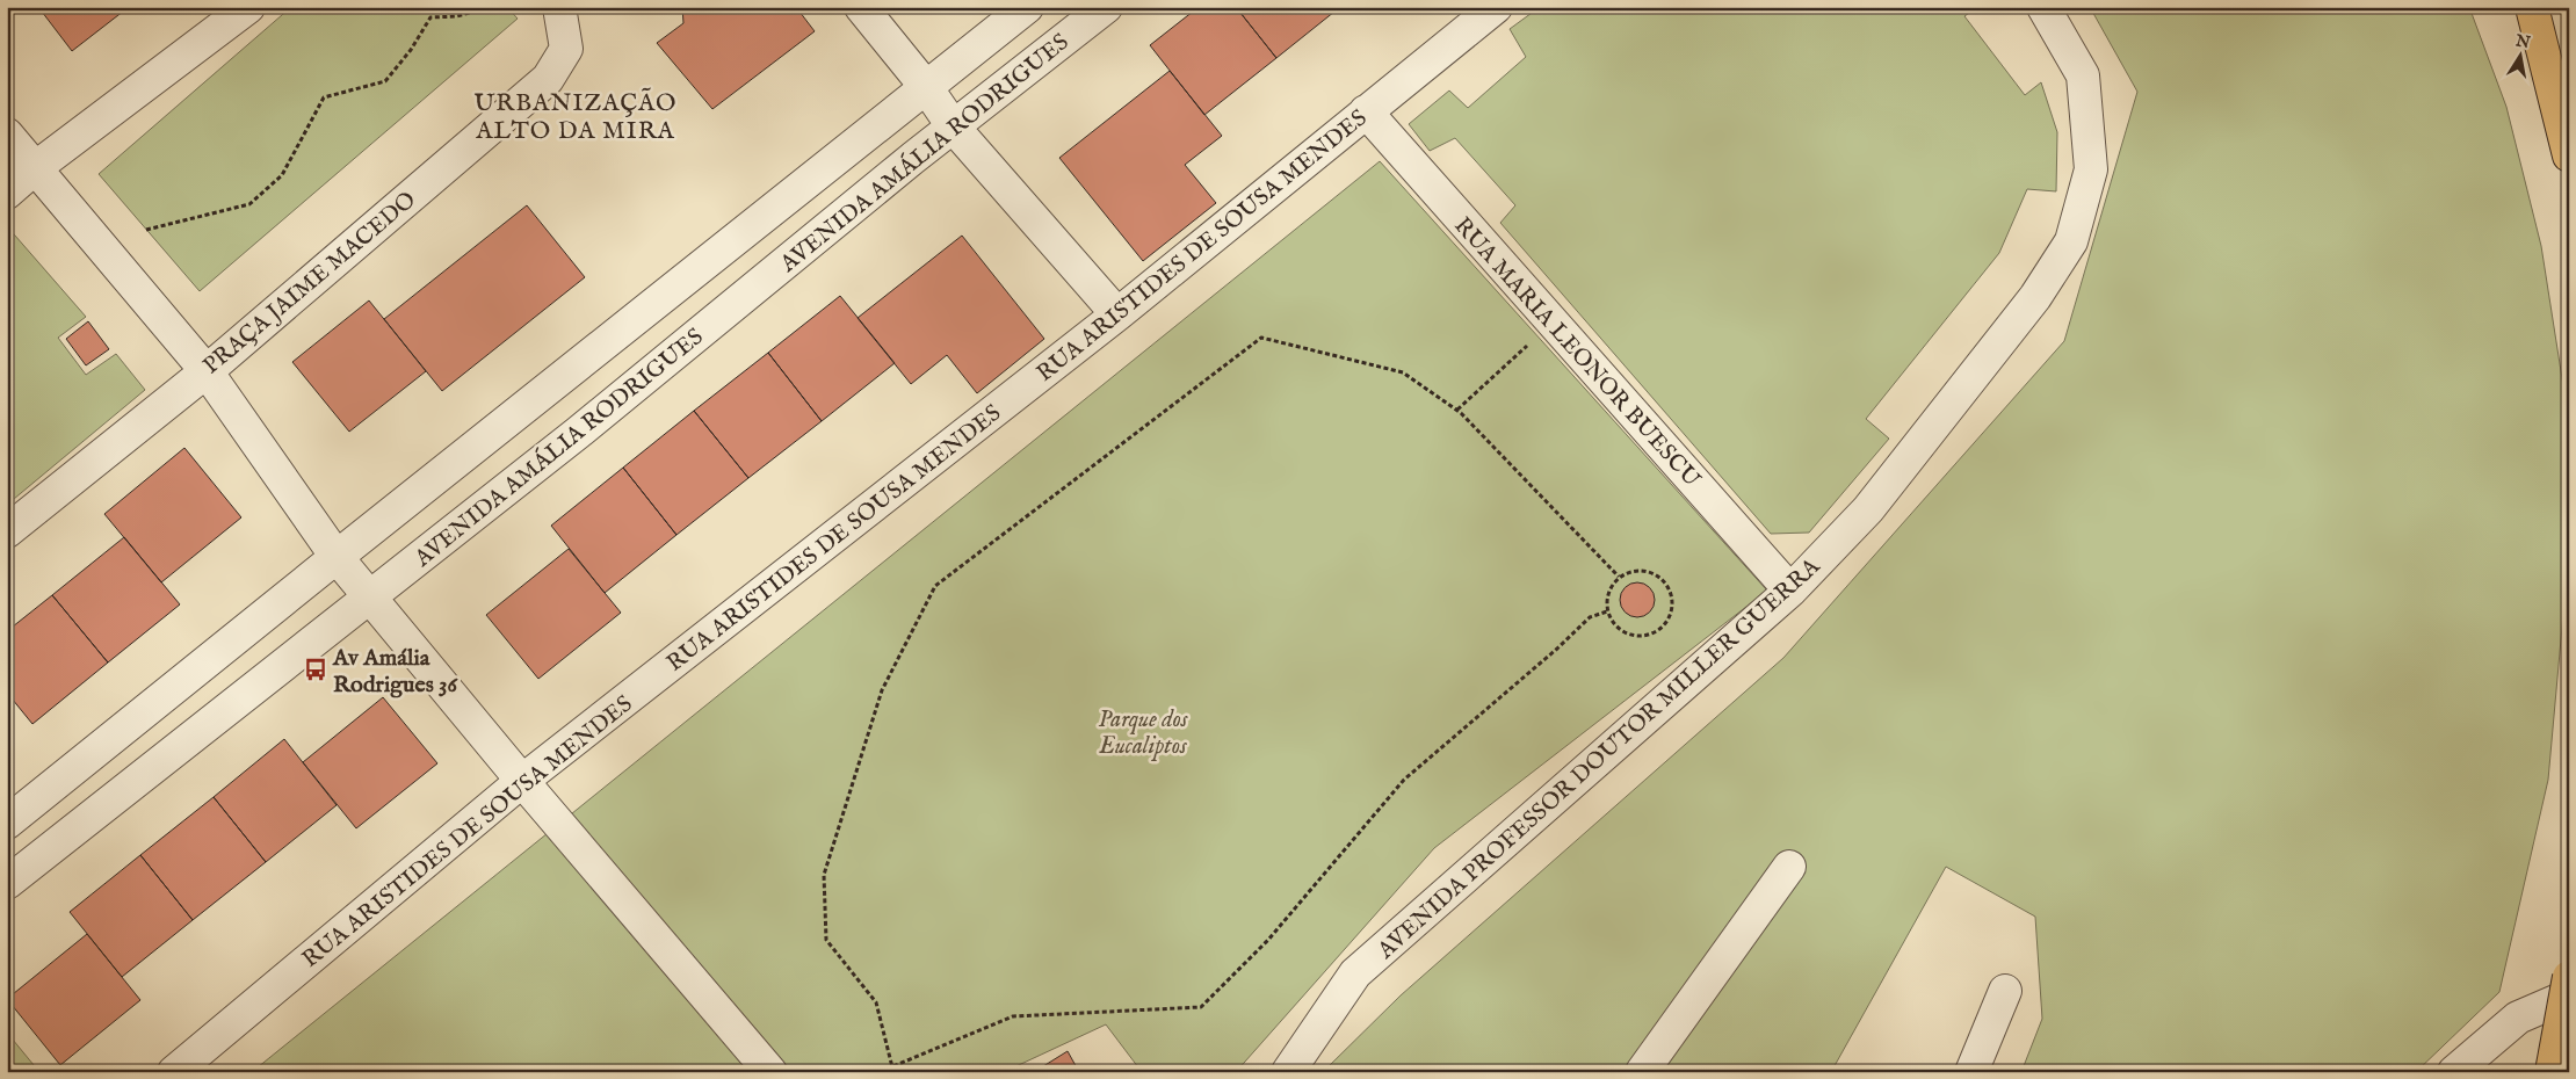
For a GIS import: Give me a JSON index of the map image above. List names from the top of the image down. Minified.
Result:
{"streets":{"street":["AVENIDA AMÁLIA RODRIGUES","RUA ARISTIDES DE SOUSA MENDES","PRAÇA JAIME MACEDO","RUA MARIA LEONOR BUESCU","AVENIDA PROFESSOR DOUTOR MILLER GUERRA"]},"crossings":[["RUA ARISTIDES DE SOUSA MENDES","RUA MARIA LEONOR BUESCU"],["RUA MARIA LEONOR BUESCU","AVENIDA PROFESSOR DOUTOR MILLER GUERRA"]],"districts":["URBANIZAÇÃO ALTO DA MIRA"],"parks":["Parque dos Eucaliptos"],"places":{"bus stop":["Av Amália Rodrigues 36"]},"north":"top"}
